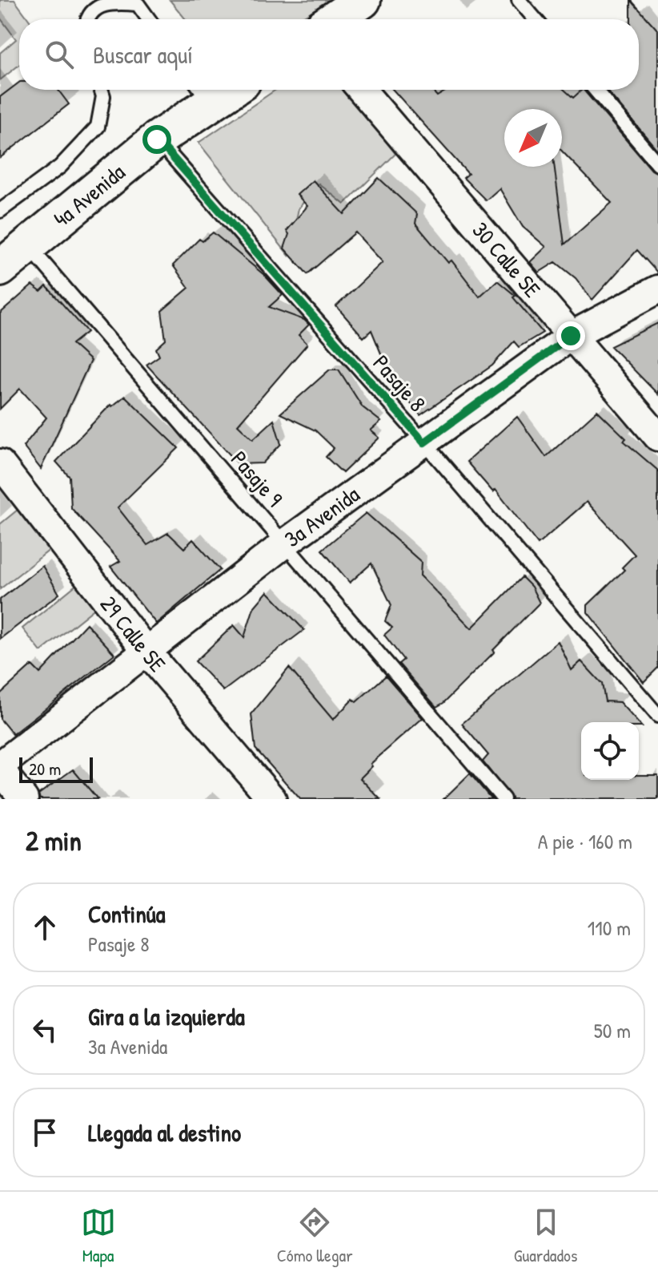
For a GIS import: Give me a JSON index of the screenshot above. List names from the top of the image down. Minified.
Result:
{"streets":{"street":["4a Avenida","30 Calle SE","3a Avenida","29 Calle SE"],"lane":["Pasaje 8","Pasaje 9"]},"crossings":[["4a Avenida","Pasaje 8"],["4a Avenida","Pasaje 9"],["30 Calle SE","3a Avenida"],["Pasaje 8","3a Avenida"],["Pasaje 9","3a Avenida"],["3a Avenida","29 Calle SE"]],"scale_bar":"20 m","north":"bottom left","page":{"search":"Buscar aquí","scale":"20 m","heading":["2 min","A pie · 160 m"],"list":[["Continúa","Pasaje 8","110 m"],["Gira a la izquierda","3a Avenida","50 m"],"Llegada al destino"],"nav":["Mapa","Cómo llegar","Guardados"]}}
